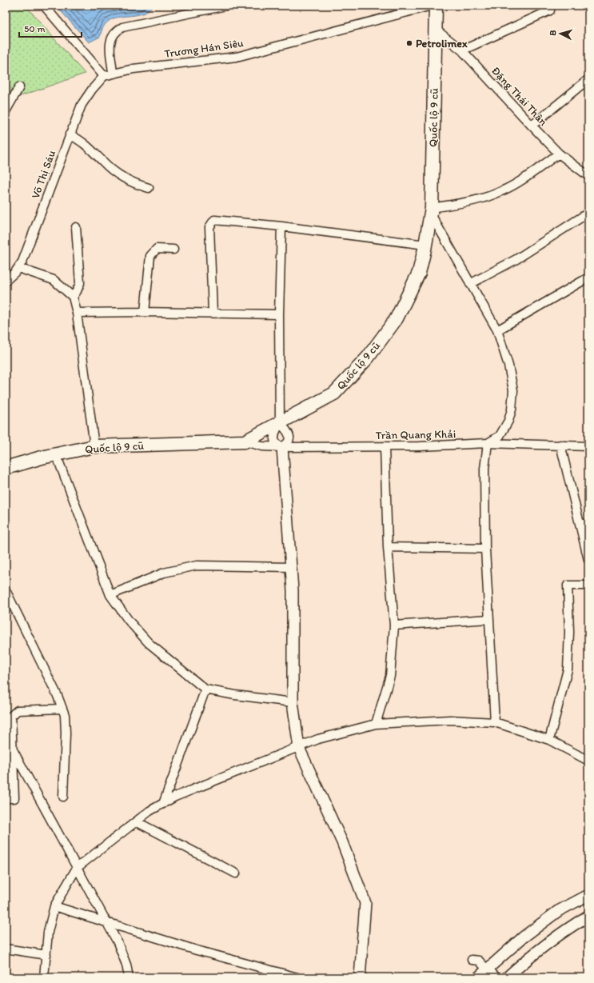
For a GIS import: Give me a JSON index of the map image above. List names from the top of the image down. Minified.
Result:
{"streets":{"main road":["Quốc lộ 9 cũ"],"street":["Trương Hán Siêu","Đặng Thái Thân","Võ Thị Sáu","Trần Quang Khải"]},"crossings":[["Trương Hán Siêu","Võ Thị Sáu"],["Đặng Thái Thân","Quốc lộ 9 cũ"],["Quốc lộ 9 cũ","Trần Quang Khải"]],"places":["Petrolimex"],"scale_bar":"50 m","north":"left"}
